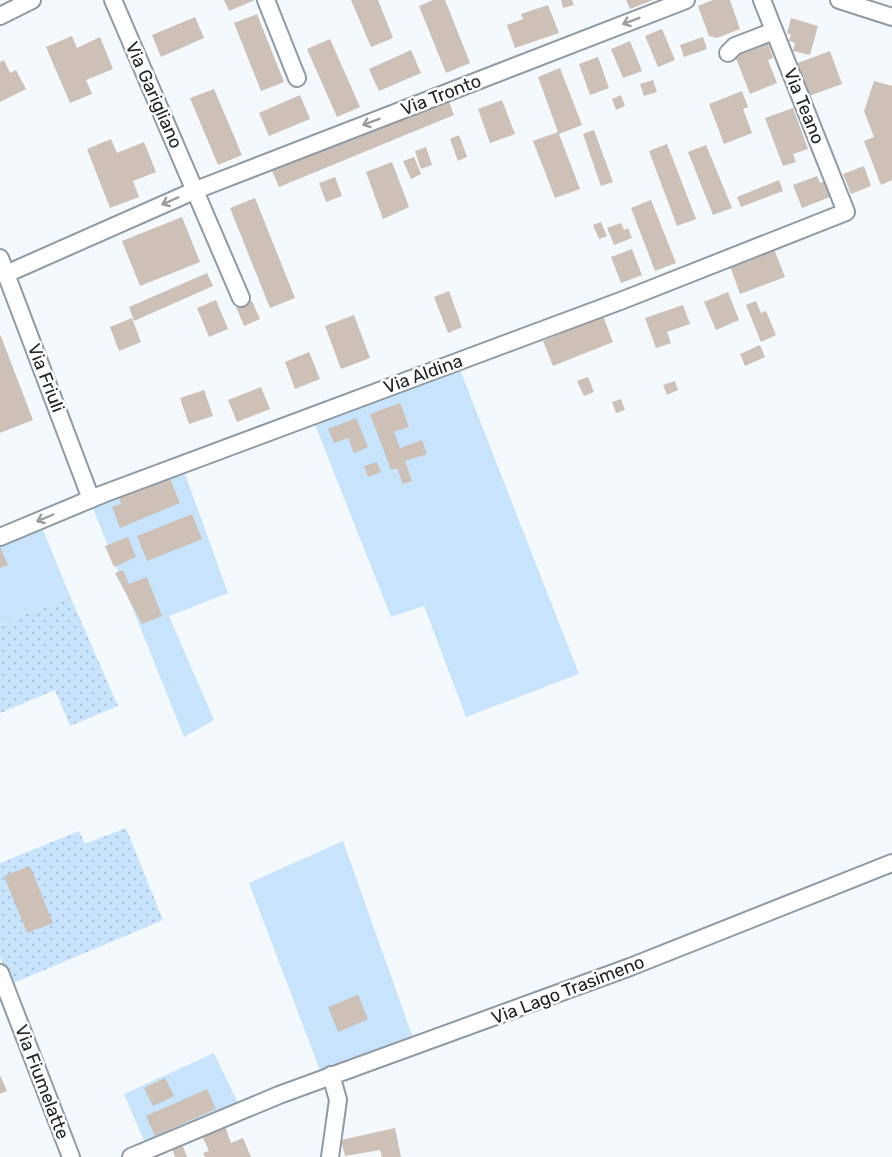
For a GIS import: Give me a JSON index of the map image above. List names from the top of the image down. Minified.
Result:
{"streets":{"street":["Via Garigliano","Via Tronto","Via Teano","Via Aldina","Via Friuli","Via Lago Trasimeno","Via Fiumelatte"]},"crossings":[["Via Garigliano","Via Tronto"],["Via Tronto","Via Friuli"],["Via Teano","Via Aldina"],["Via Aldina","Via Friuli"]],"one_way":["Via Tronto"]}
